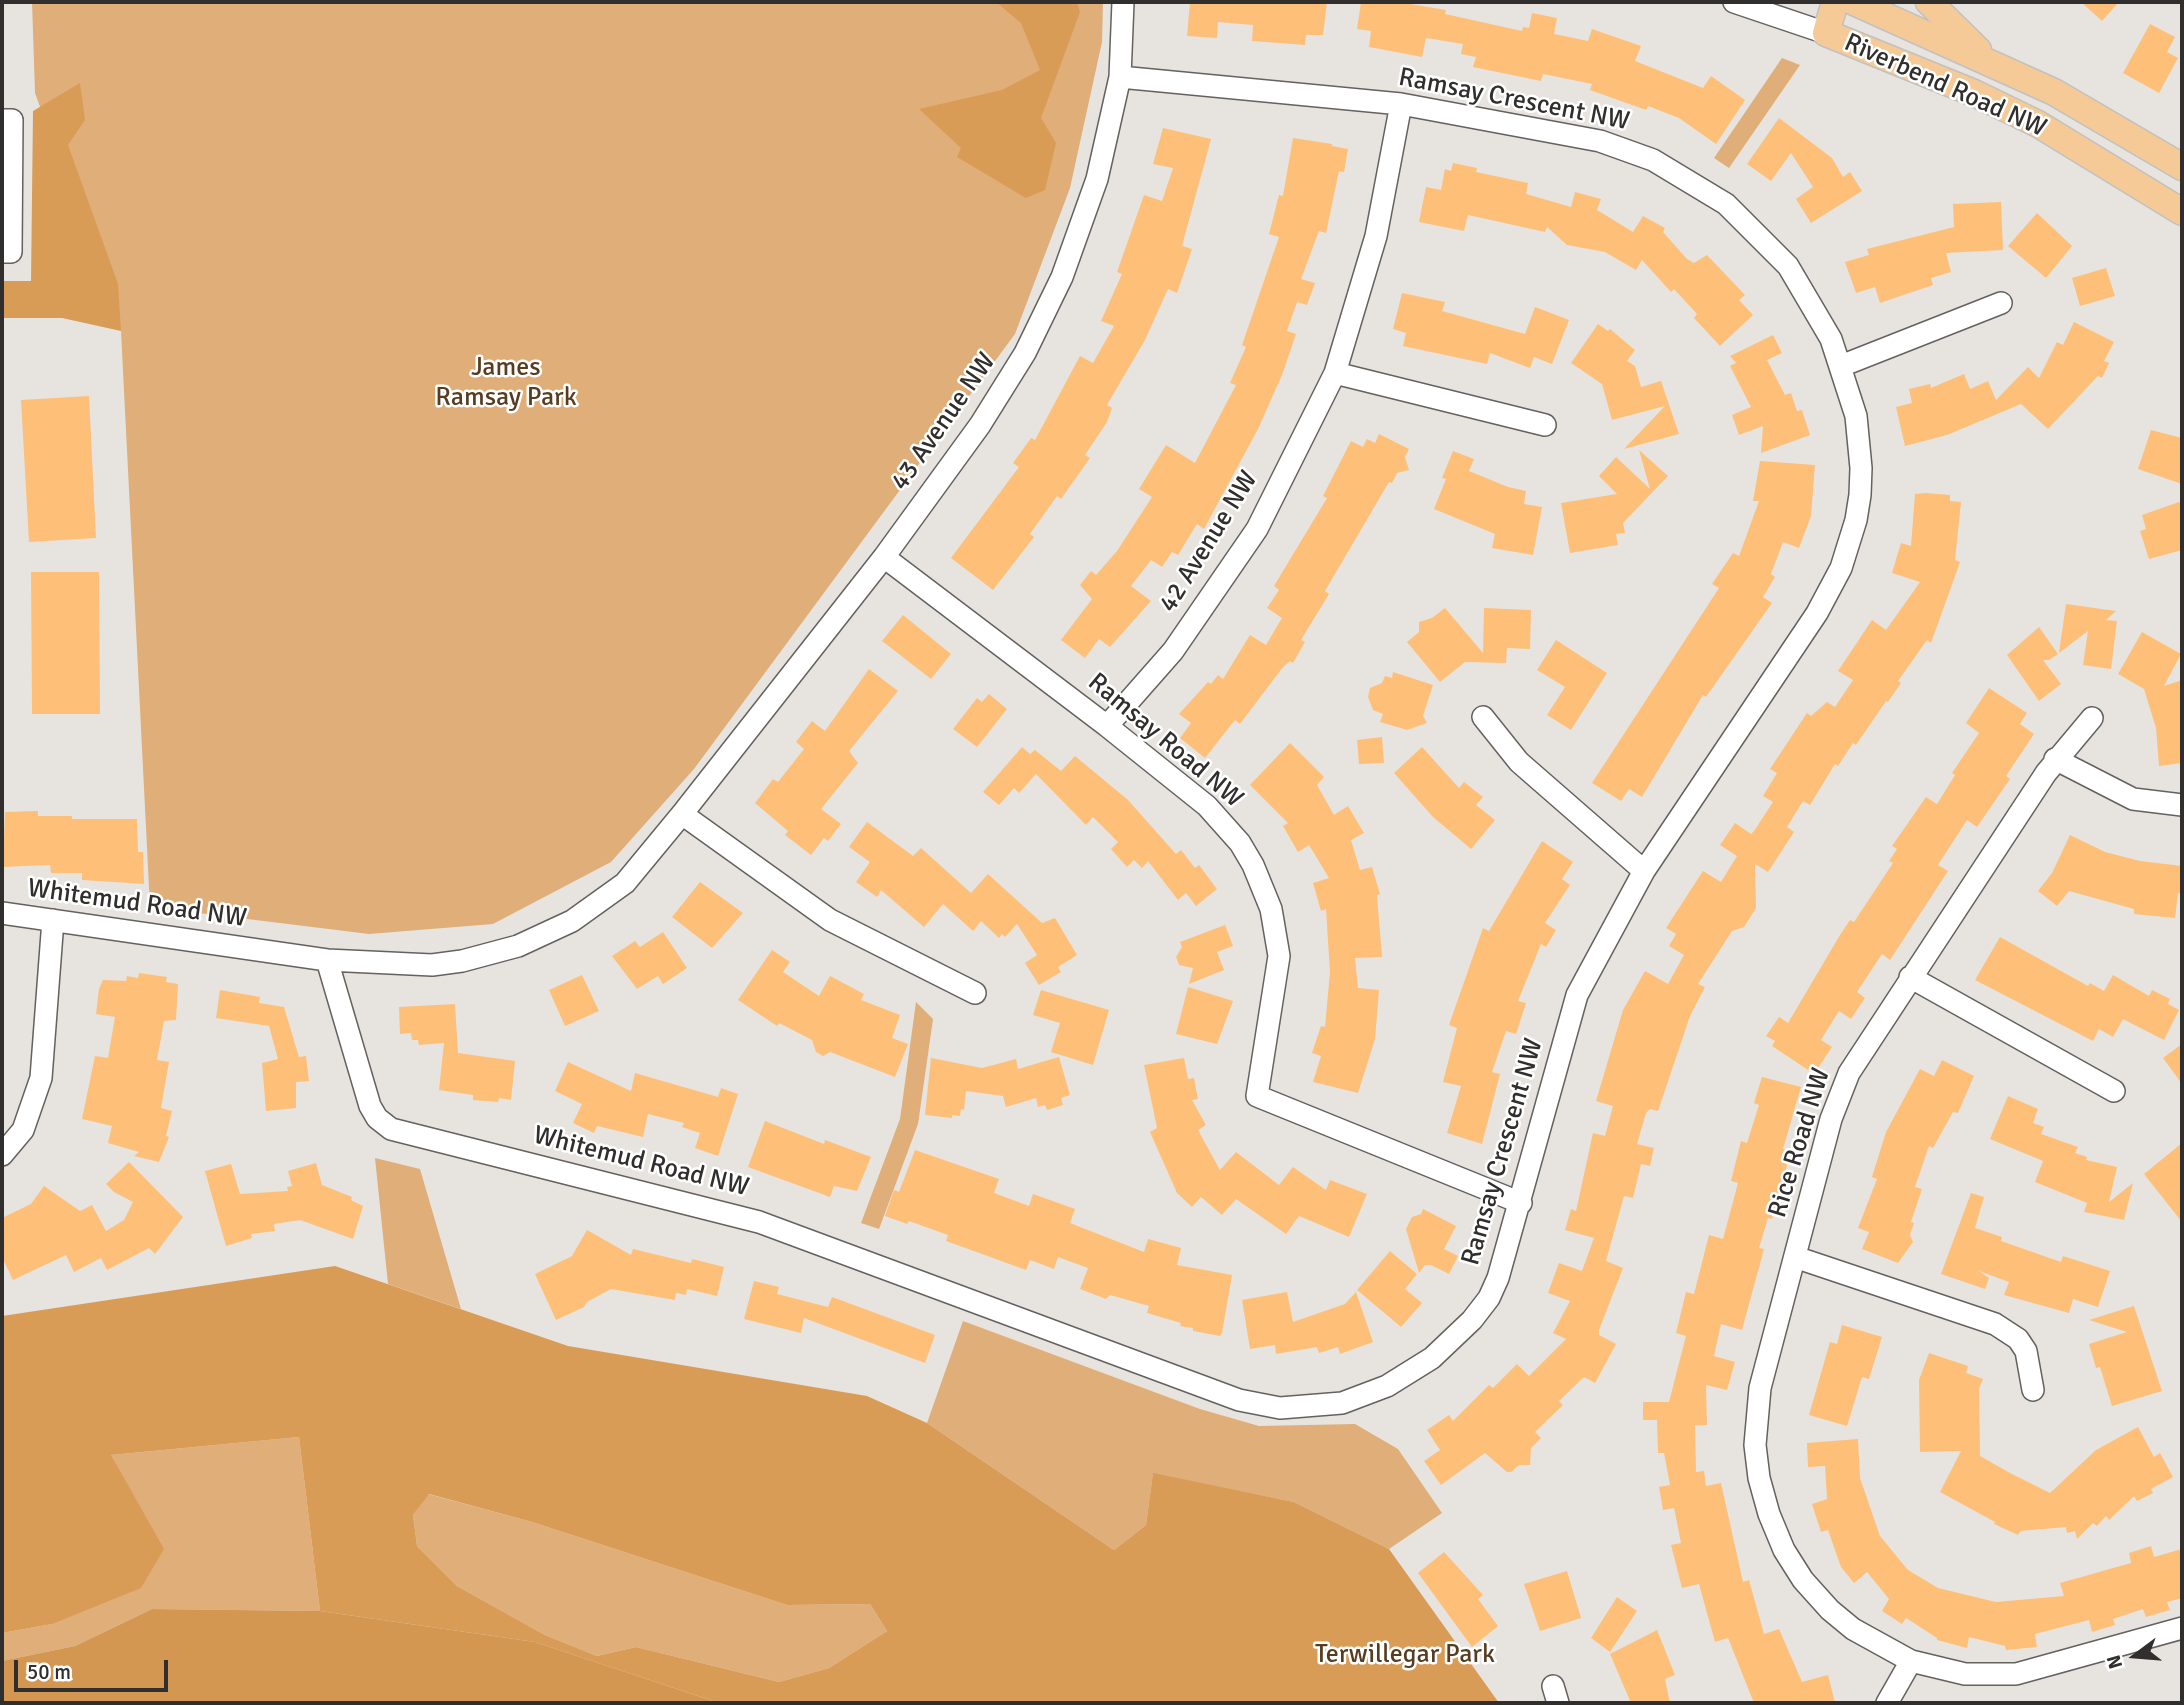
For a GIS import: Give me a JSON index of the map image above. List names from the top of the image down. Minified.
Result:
{"streets":{"main road":["Riverbend Road NW"],"street":["Ramsay Crescent NW","43 Avenue NW","42 Avenue NW","Ramsay Road NW","Whitemud Road NW","Rice Road NW"]},"crossings":[["Ramsay Crescent NW","43 Avenue NW"],["Ramsay Crescent NW","42 Avenue NW"],["Ramsay Crescent NW","Ramsay Road NW"],["Ramsay Crescent NW","Whitemud Road NW"],["43 Avenue NW","Ramsay Road NW"],["43 Avenue NW","Whitemud Road NW"],["42 Avenue NW","Ramsay Road NW"]],"parks":["James Ramsay Park","Terwillegar Park"],"scale_bar":"50 m","north":"left"}
